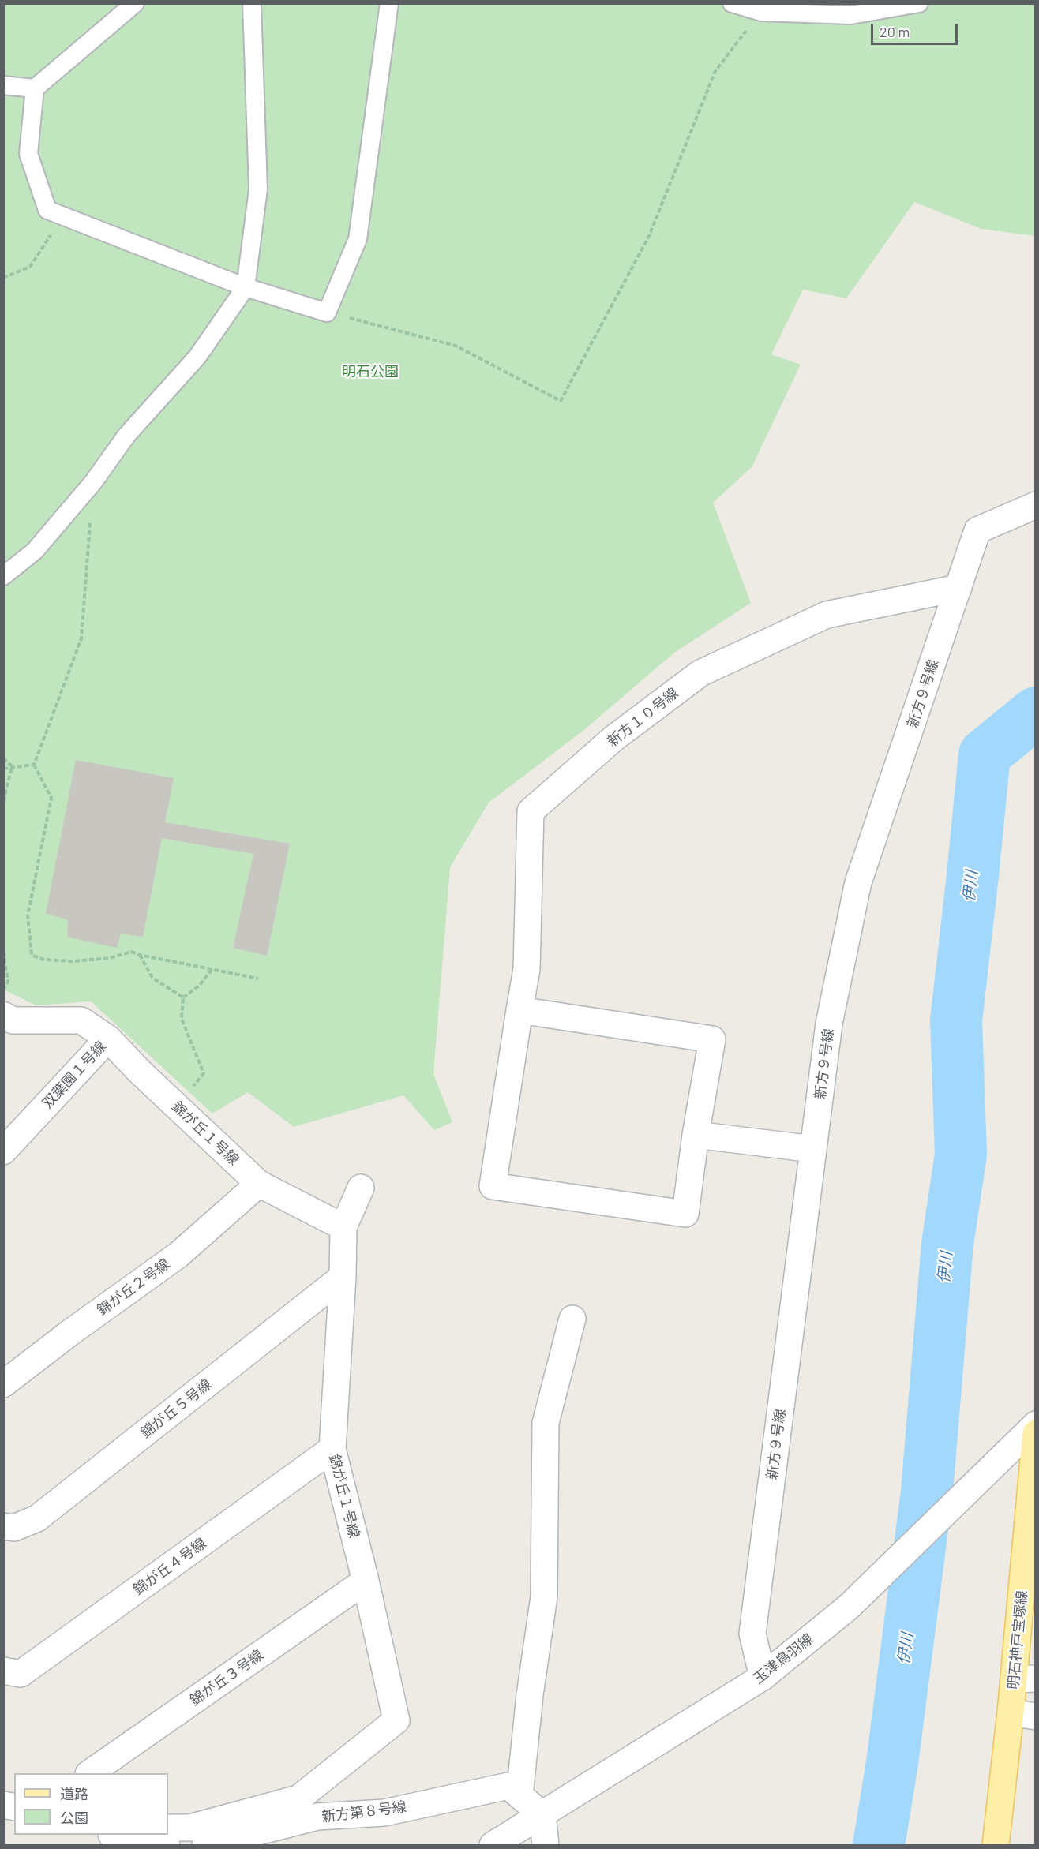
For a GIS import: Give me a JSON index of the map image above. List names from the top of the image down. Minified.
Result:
{"streets":{"main road":["明石神戸宝塚線"],"street":["新方９号線","新方１０号線","双葉園１号線","錦が丘１号線","錦が丘２号線","錦が丘５号線","錦が丘４号線","玉津鳥羽線","錦が丘３号線","新方第８号線"]},"crossings":[["新方９号線","新方１０号線"],["新方９号線","玉津鳥羽線"],["双葉園１号線","錦が丘１号線"],["錦が丘１号線","錦が丘２号線"],["錦が丘１号線","錦が丘５号線"],["錦が丘１号線","錦が丘４号線"],["錦が丘１号線","錦が丘３号線"],["玉津鳥羽線","新方第８号線"]],"water":["伊川"],"parks":["明石公園"],"legend":["道路","公園"],"scale_bar":"20 m"}
